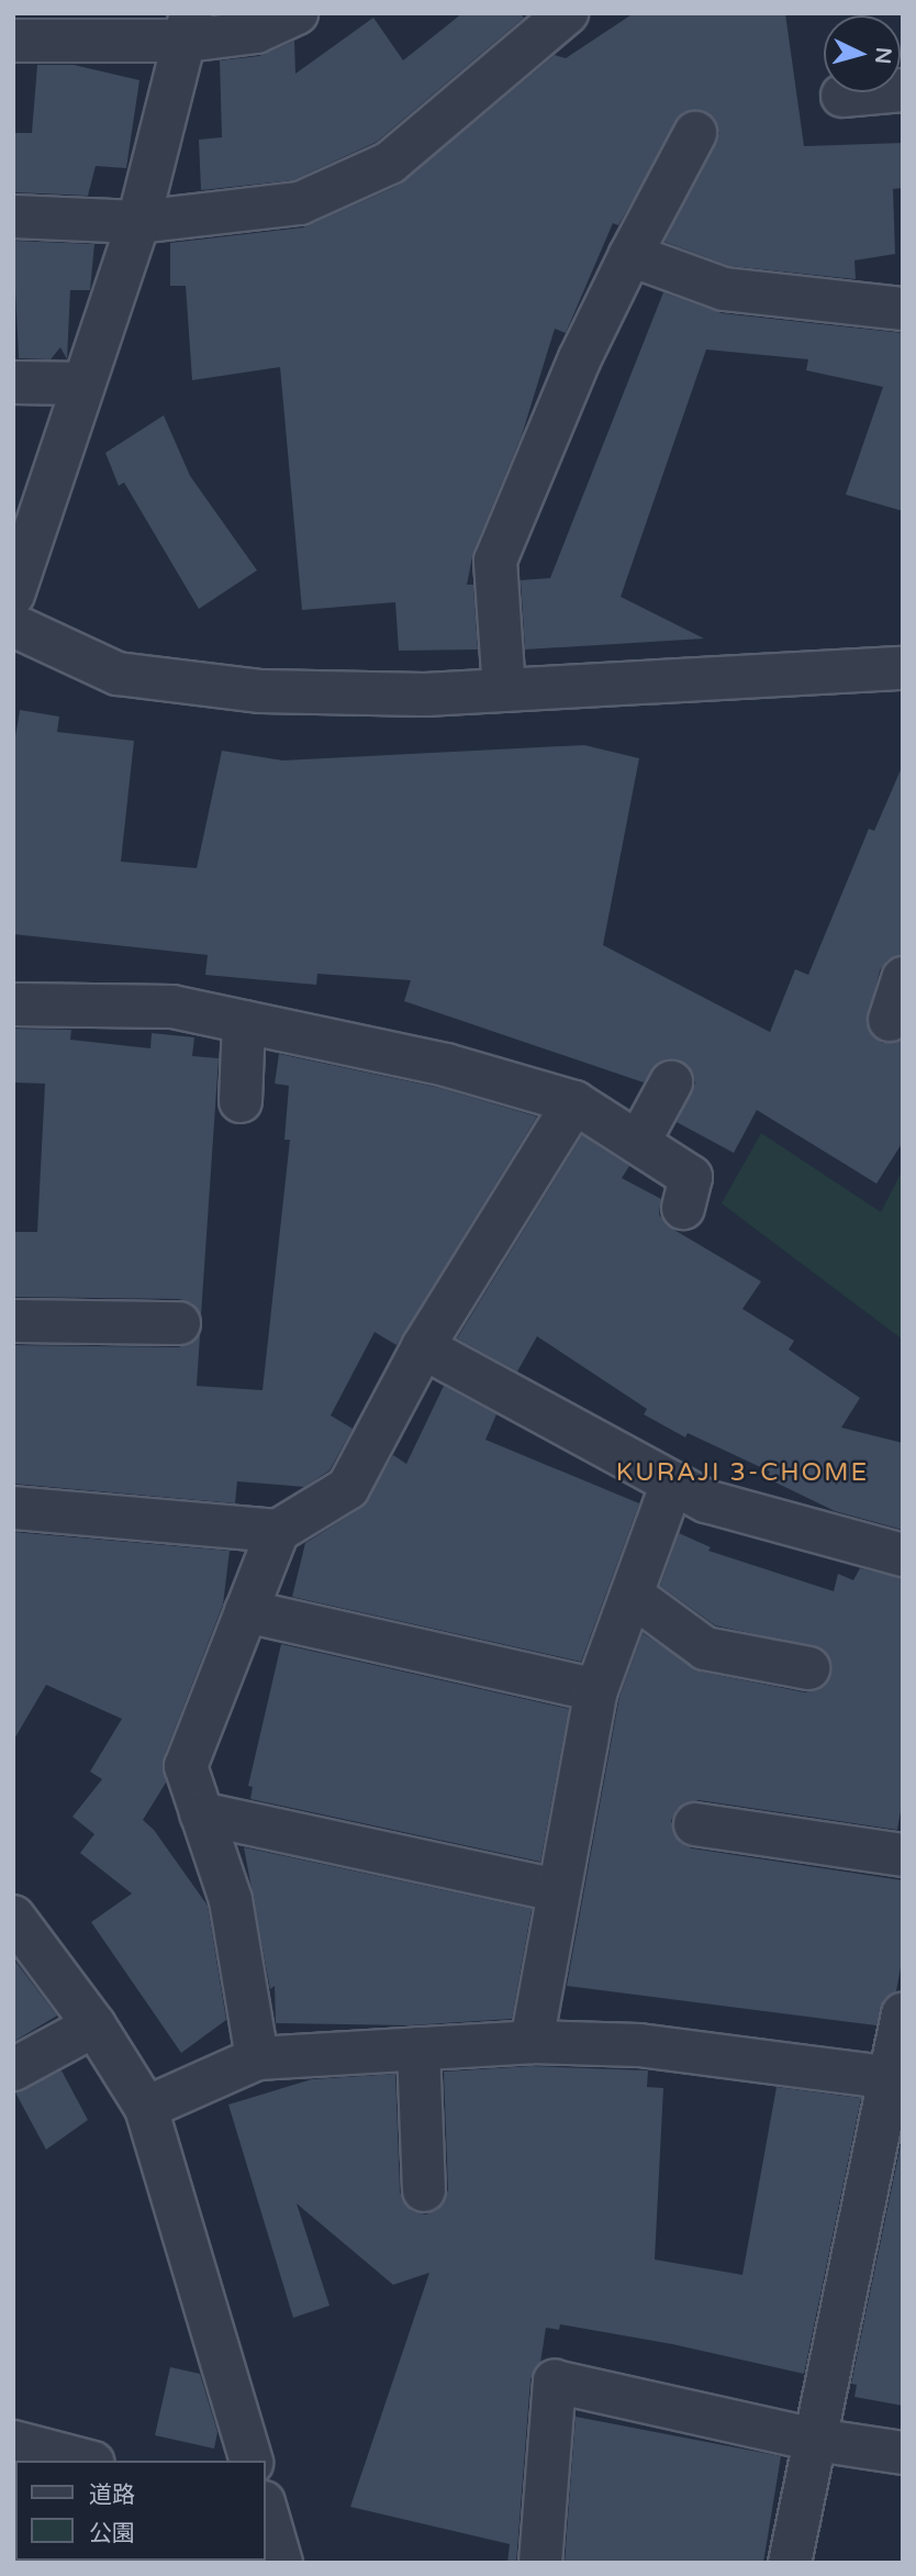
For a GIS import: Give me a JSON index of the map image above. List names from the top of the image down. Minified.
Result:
{"districts":["KURAJI 3-CHOME"],"legend":["道路","公園"],"north":"right"}
